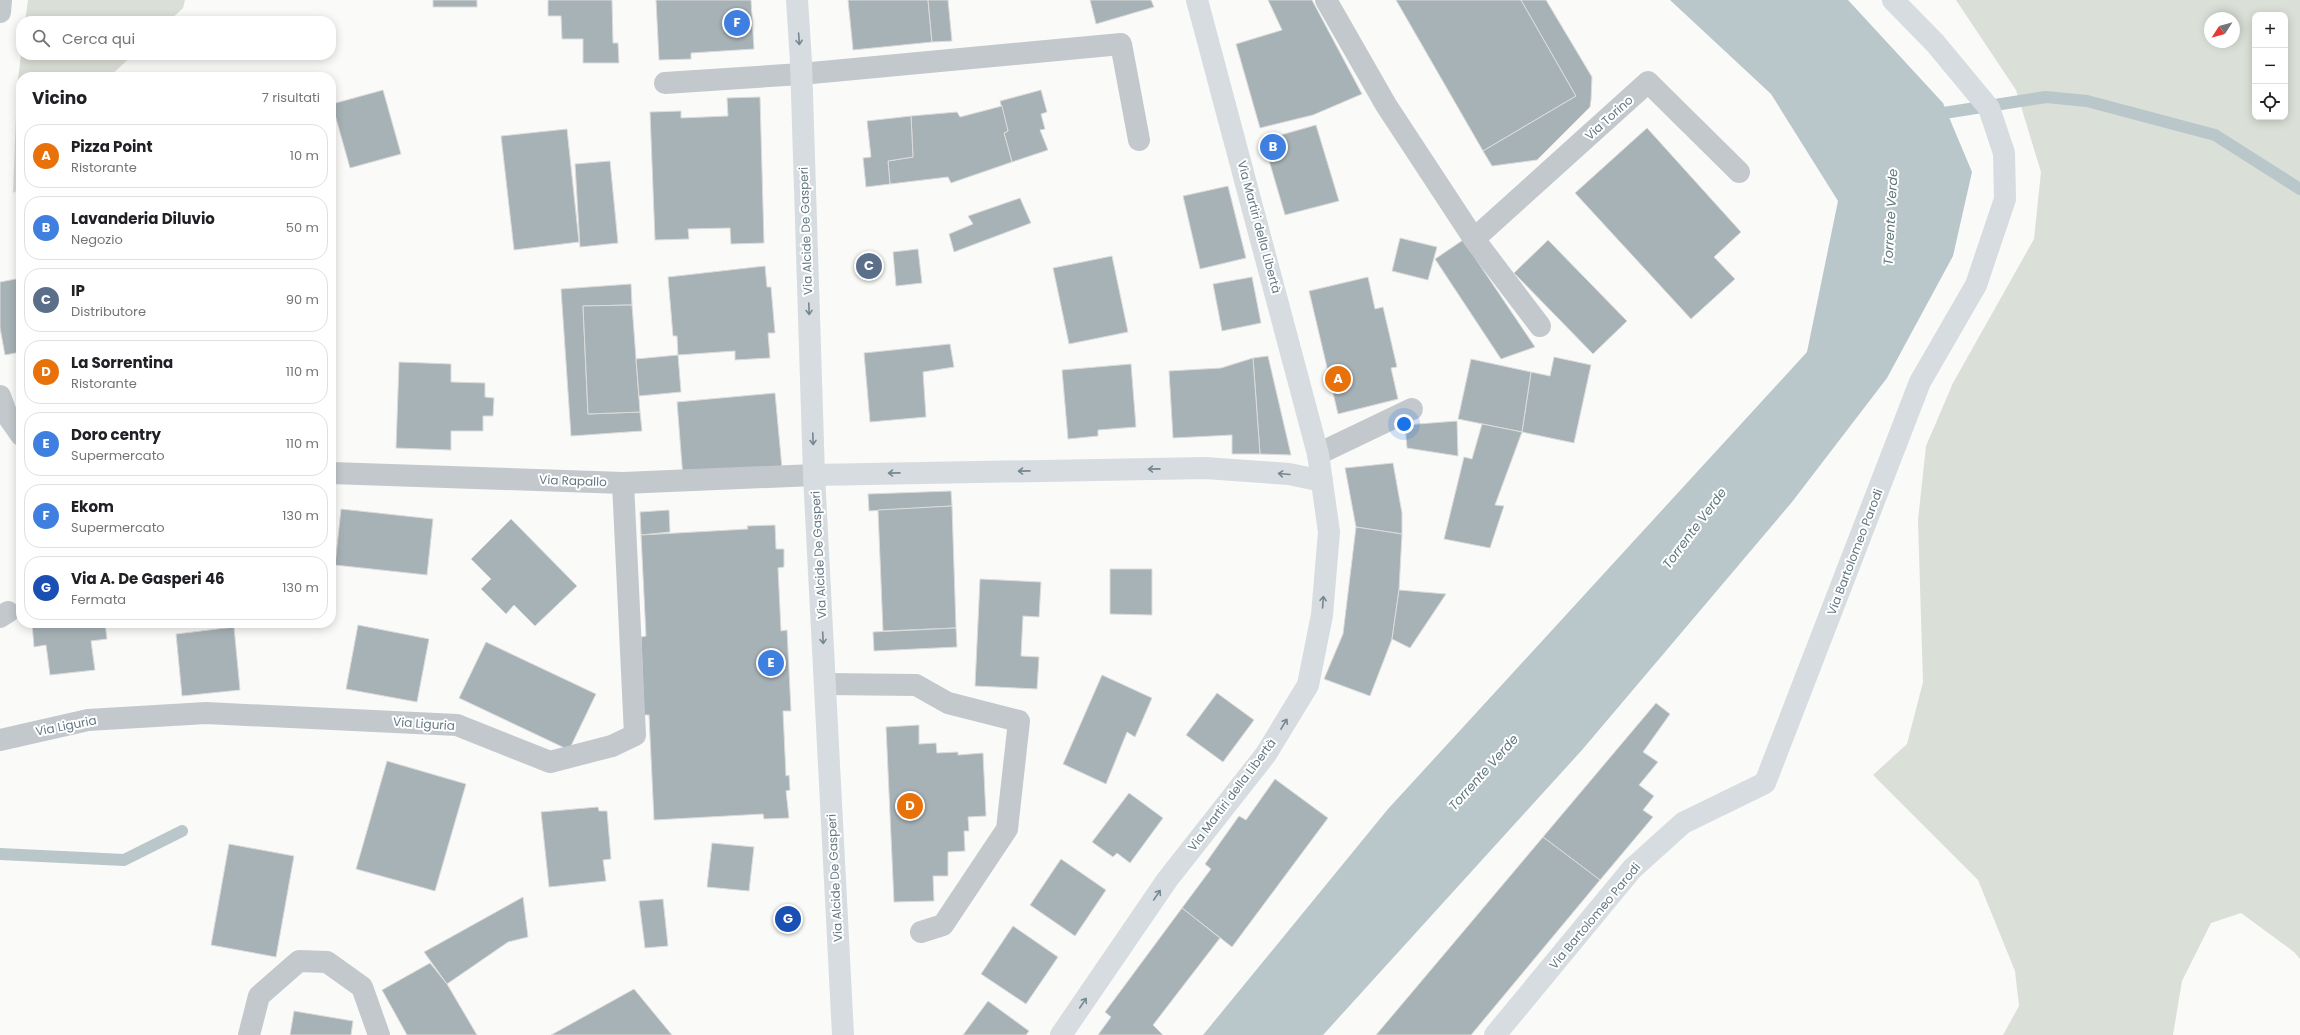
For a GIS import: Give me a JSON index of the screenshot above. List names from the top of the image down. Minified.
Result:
{"streets":{"main road":["Via Martiri della Libertà","Via Alcide De Gasperi","Via Bartolomeo Parodi"],"street":["Via Torino","Via Rapallo","Via Liguria"]},"crossings":[["Via Alcide De Gasperi","Via Rapallo"],["Via Rapallo","Via Liguria"]],"one_way":["Via Martiri della Libertà","Via Alcide De Gasperi"],"water":["Torrente Verde"],"north":"bottom left","page":{"pins":["F","B","C","A","E","D","G"],"map_buttons":["+","−"],"search":"Cerca qui","heading":["Vicino","7 risultati"],"list":[{"mark":"A","name":"Pizza Point","note":"Ristorante","value":"10 m"},{"mark":"B","name":"Lavanderia Diluvio","note":"Negozio","value":"50 m"},{"mark":"C","name":"IP","note":"Distributore","value":"90 m"},{"mark":"D","name":"La Sorrentina","note":"Ristorante","value":"110 m"},{"mark":"E","name":"Doro centry","note":"Supermercato","value":"110 m"},{"mark":"F","name":"Ekom","note":"Supermercato","value":"130 m"},{"mark":"G","name":"Via A. De Gasperi 46","note":"Fermata","value":"130 m"}]}}
